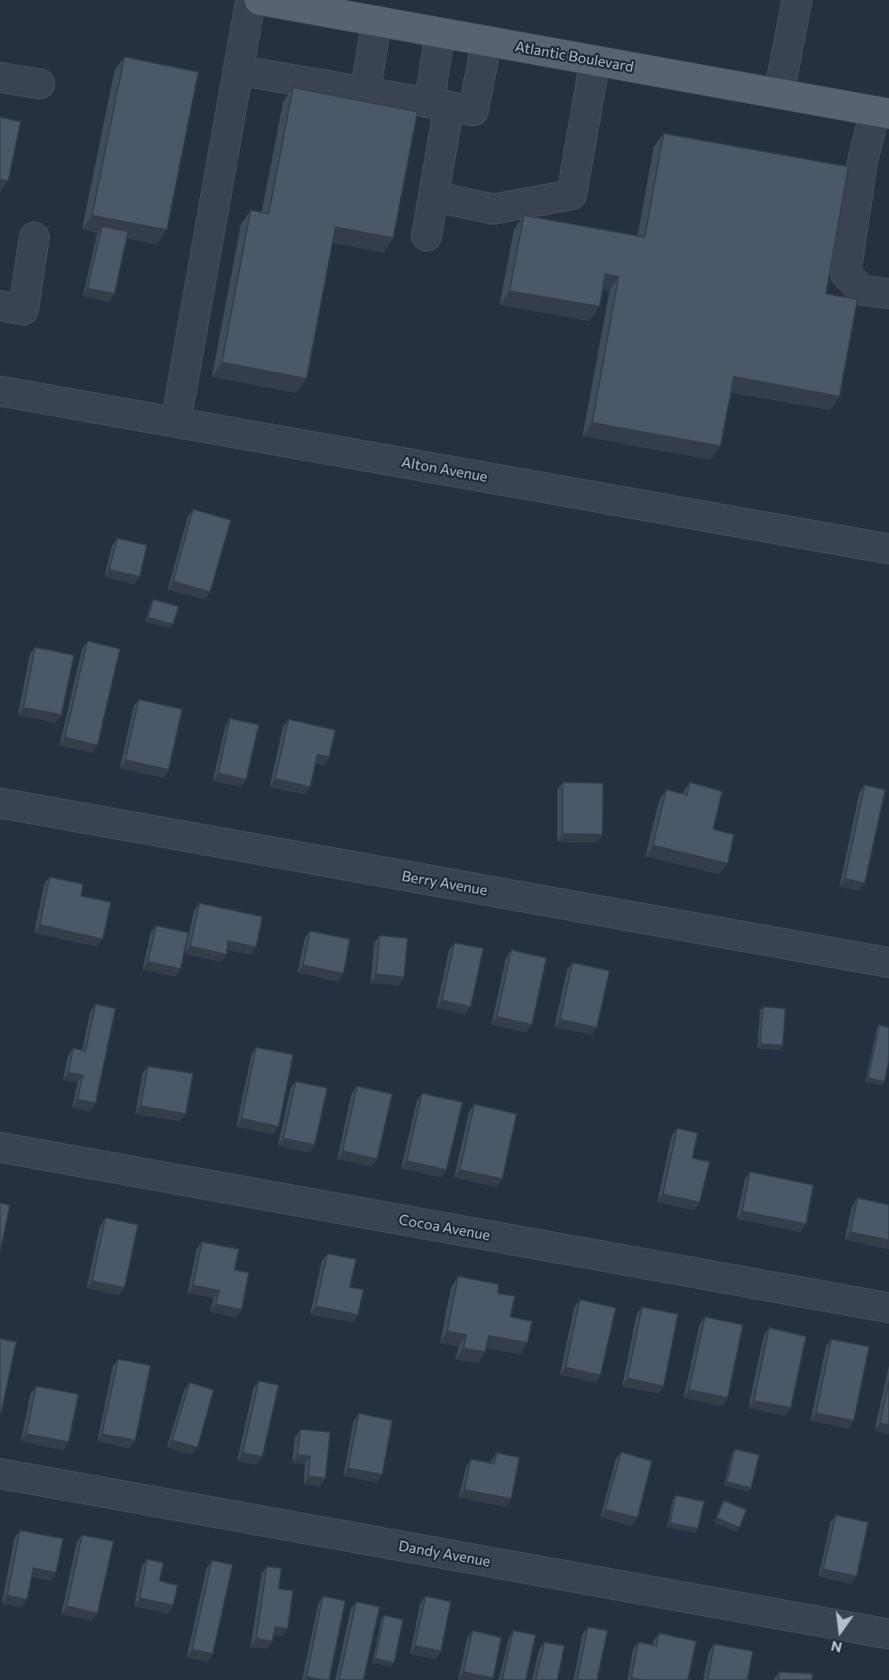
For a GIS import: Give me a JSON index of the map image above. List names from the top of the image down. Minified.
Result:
{"streets":{"main road":["Atlantic Boulevard"],"street":["Alton Avenue","Berry Avenue","Cocoa Avenue","Dandy Avenue"]},"north":"bottom"}
